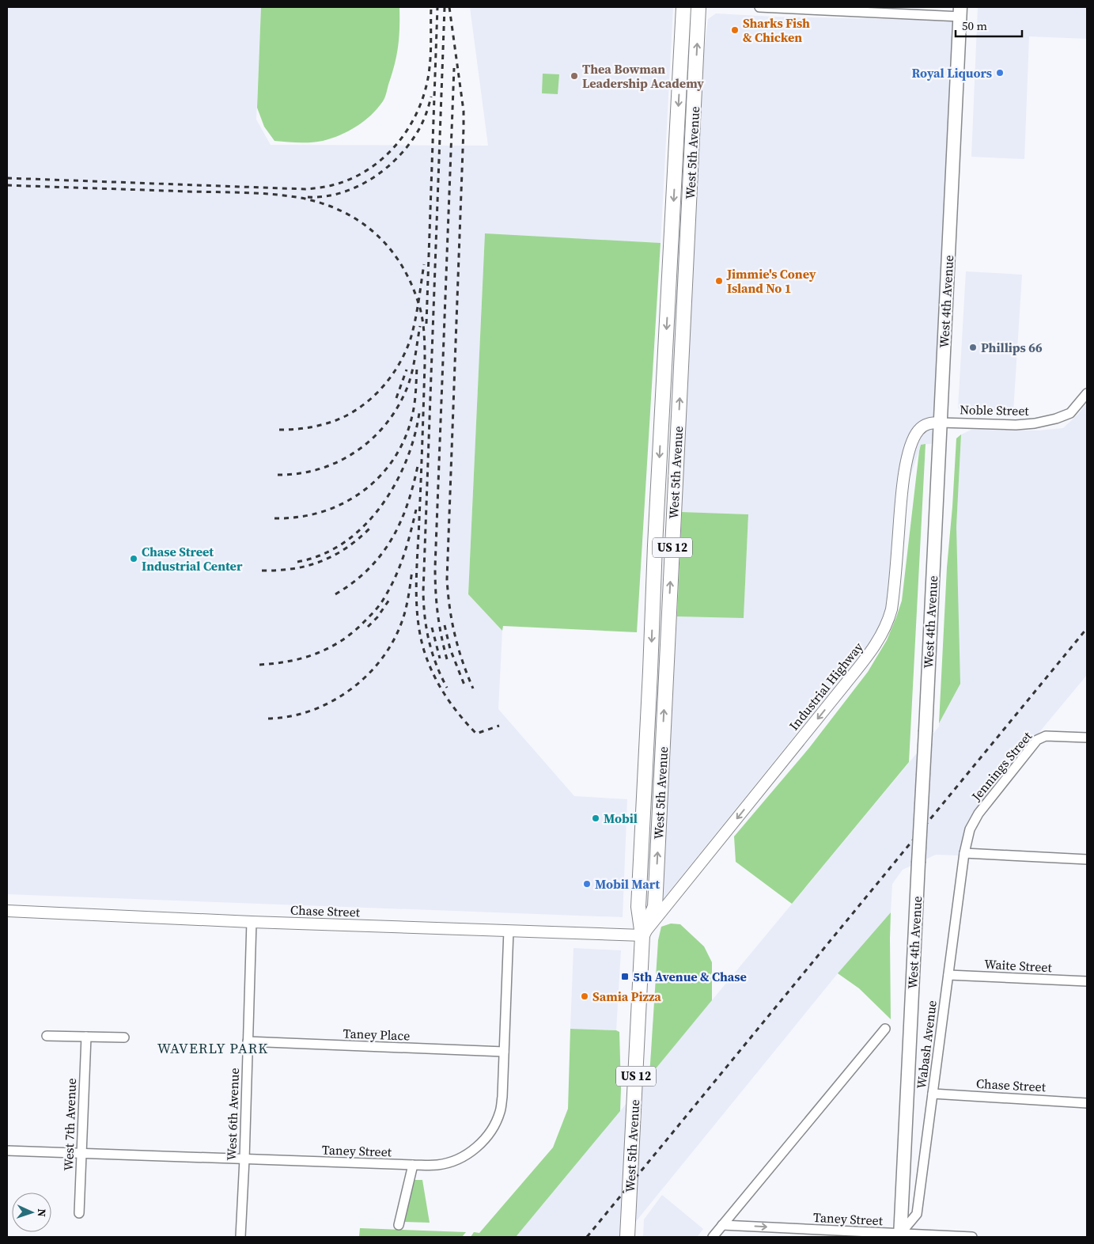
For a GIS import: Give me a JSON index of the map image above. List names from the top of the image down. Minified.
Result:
{"streets":{"main road":["West 5th Avenue","West 4th Avenue","US 12"],"street":["Noble Street","Industrial Highway","Jennings Street","Chase Street","Waite Street","Taney Place","Wabash Avenue","West 6th Avenue","West 7th Avenue","Taney Street"]},"crossings":[["West 5th Avenue","Industrial Highway"],["West 5th Avenue","Chase Street"],["West 4th Avenue","Noble Street"],["West 4th Avenue","Industrial Highway"],["West 4th Avenue","Wabash Avenue"],["West 4th Avenue","Taney Street"],["Noble Street","Industrial Highway"],["Industrial Highway","Chase Street"],["Jennings Street","Wabash Avenue"],["Chase Street","Wabash Avenue"],["Chase Street","West 6th Avenue"],["Chase Street","Taney Street"],["Waite Street","Wabash Avenue"],["Taney Place","West 6th Avenue"],["Taney Place","Taney Street"],["Wabash Avenue","Taney Street"],["West 6th Avenue","Taney Street"],["West 7th Avenue","Taney Street"]],"one_way":["Industrial Highway"],"districts":["WAVERLY PARK"],"places":{"other":["Sharks Fish & Chicken","Royal Liquors","Thea Bowman Leadership Academy","Jimmie's Coney Island No 1","Phillips 66","Chase Street Industrial Center","Mobil","Mobil Mart","Samia Pizza"],"transit":["5th Avenue & Chase"]},"scale_bar":"50 m","north":"right"}
